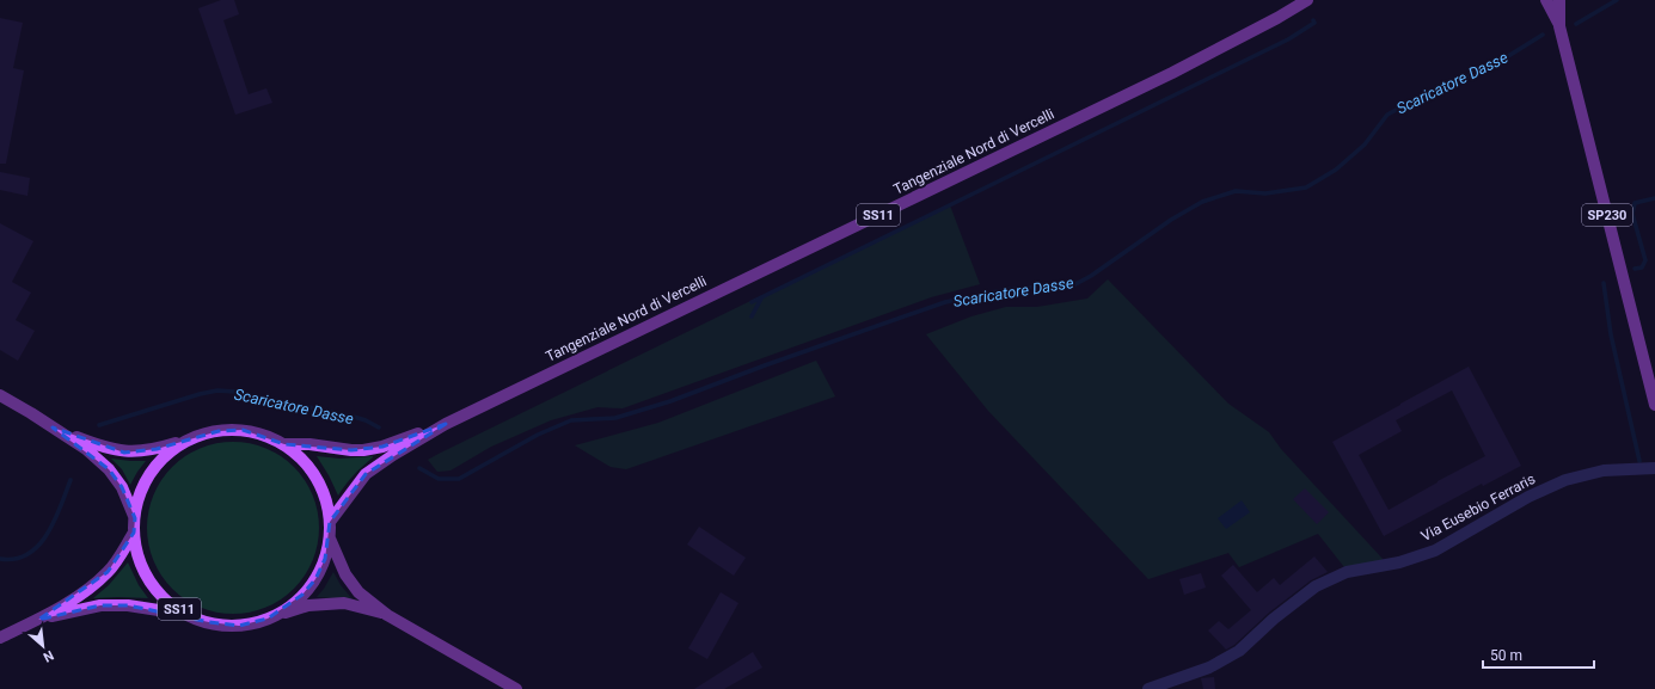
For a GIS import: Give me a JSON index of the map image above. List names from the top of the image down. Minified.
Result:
{"streets":{"main road":["Tangenziale Nord di Vercelli","SS11","SP230"],"street":["Via Eusebio Ferraris"]},"water":["Scaricatore Dasse"],"scale_bar":"50 m","north":"bottom right"}
